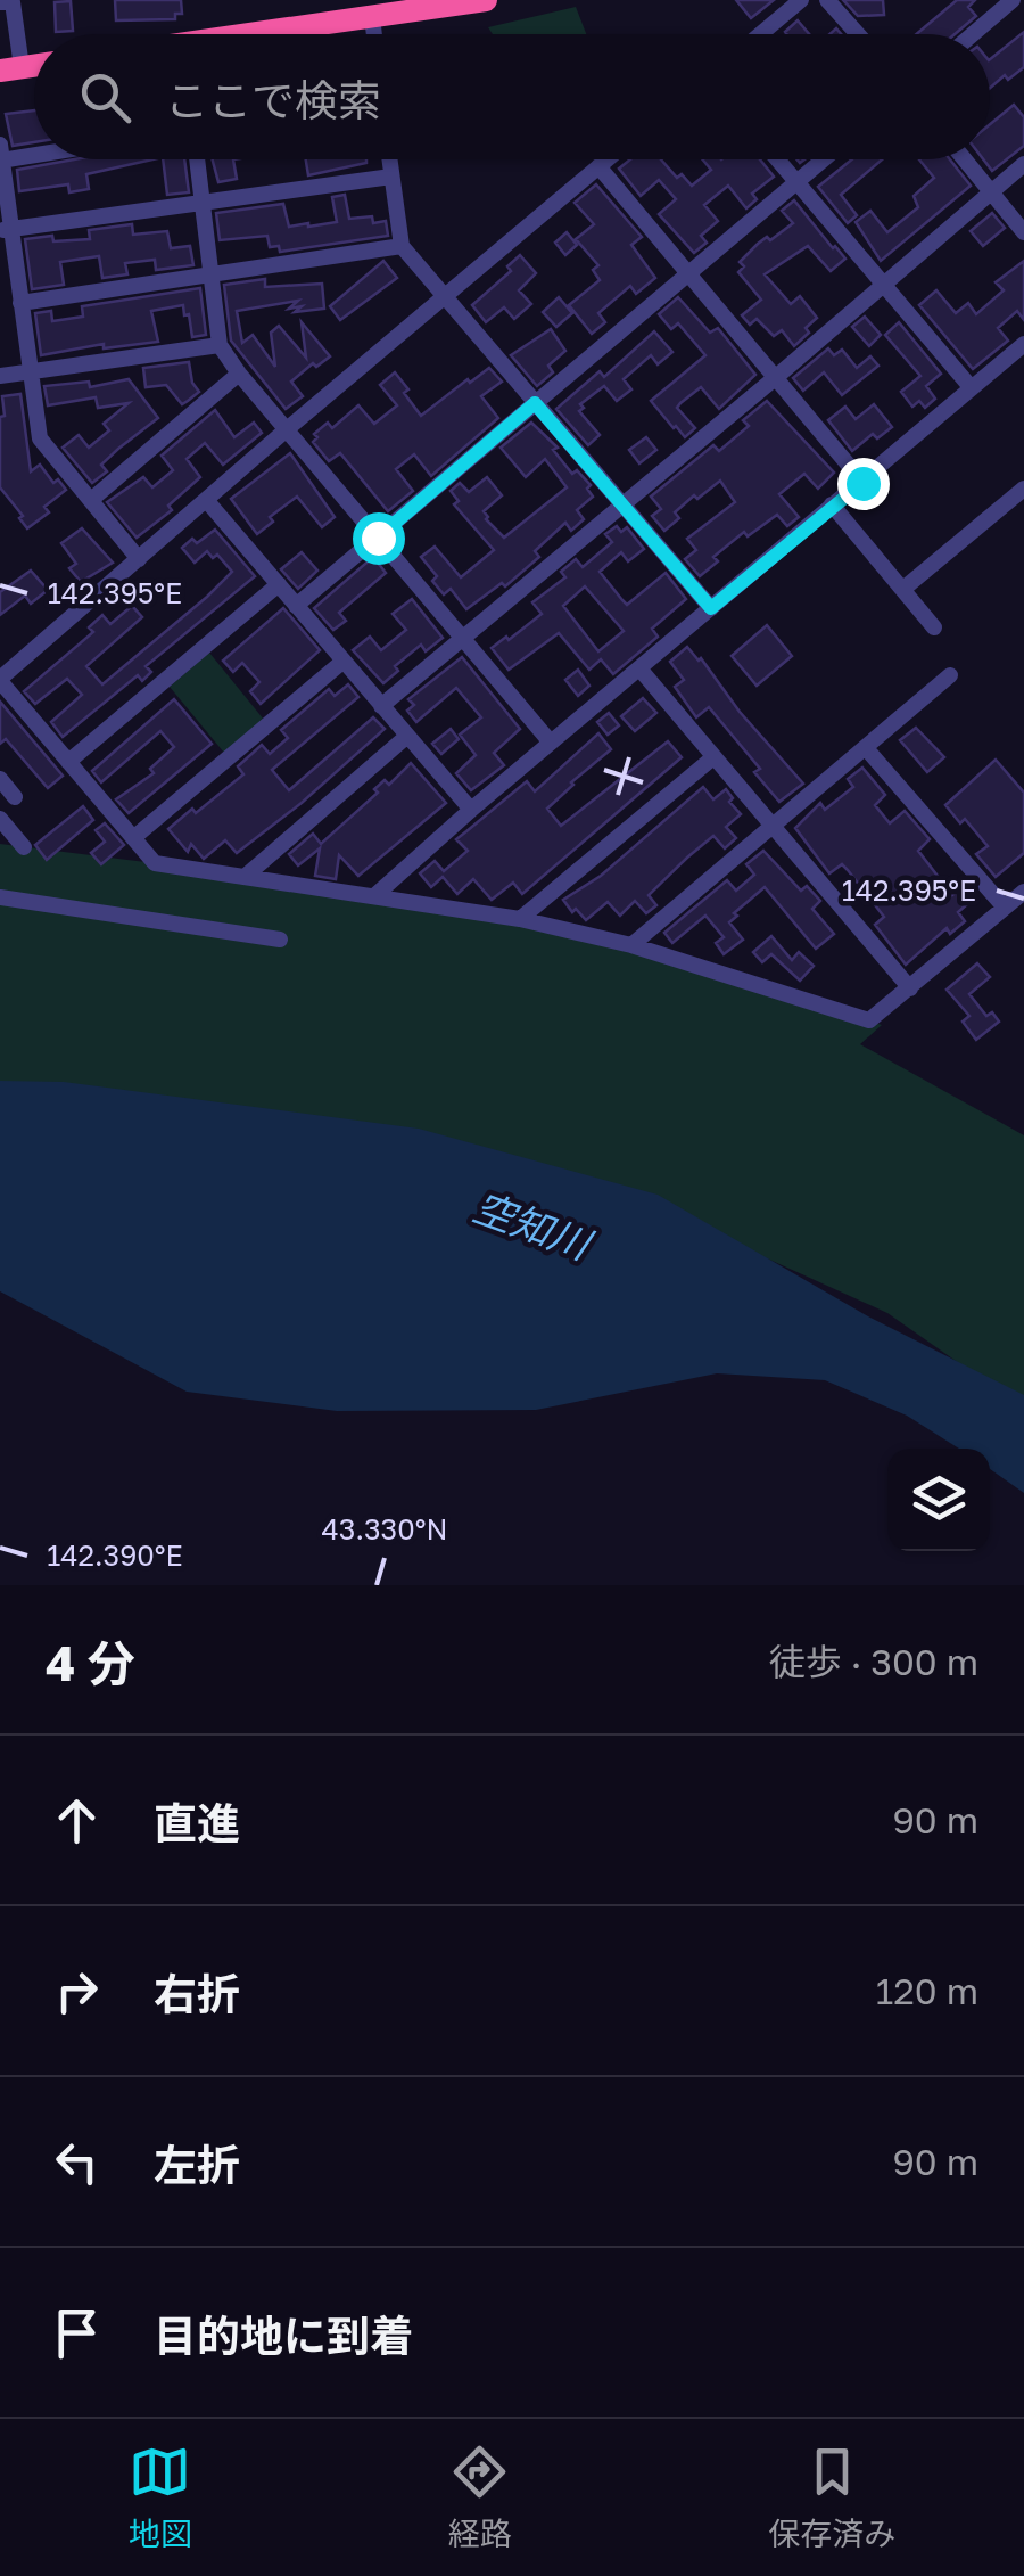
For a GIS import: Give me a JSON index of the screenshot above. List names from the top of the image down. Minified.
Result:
{"water":["空知川"],"page":{"search":"ここで検索","heading":["4 分","徒歩 · 300 m"],"list":[["直進","90 m"],["右折","120 m"],["左折","90 m"],"目的地に到着"],"nav":["地図","経路","保存済み"]},"coordinates":["142.395°E","43.330°N","142.390°E"]}
